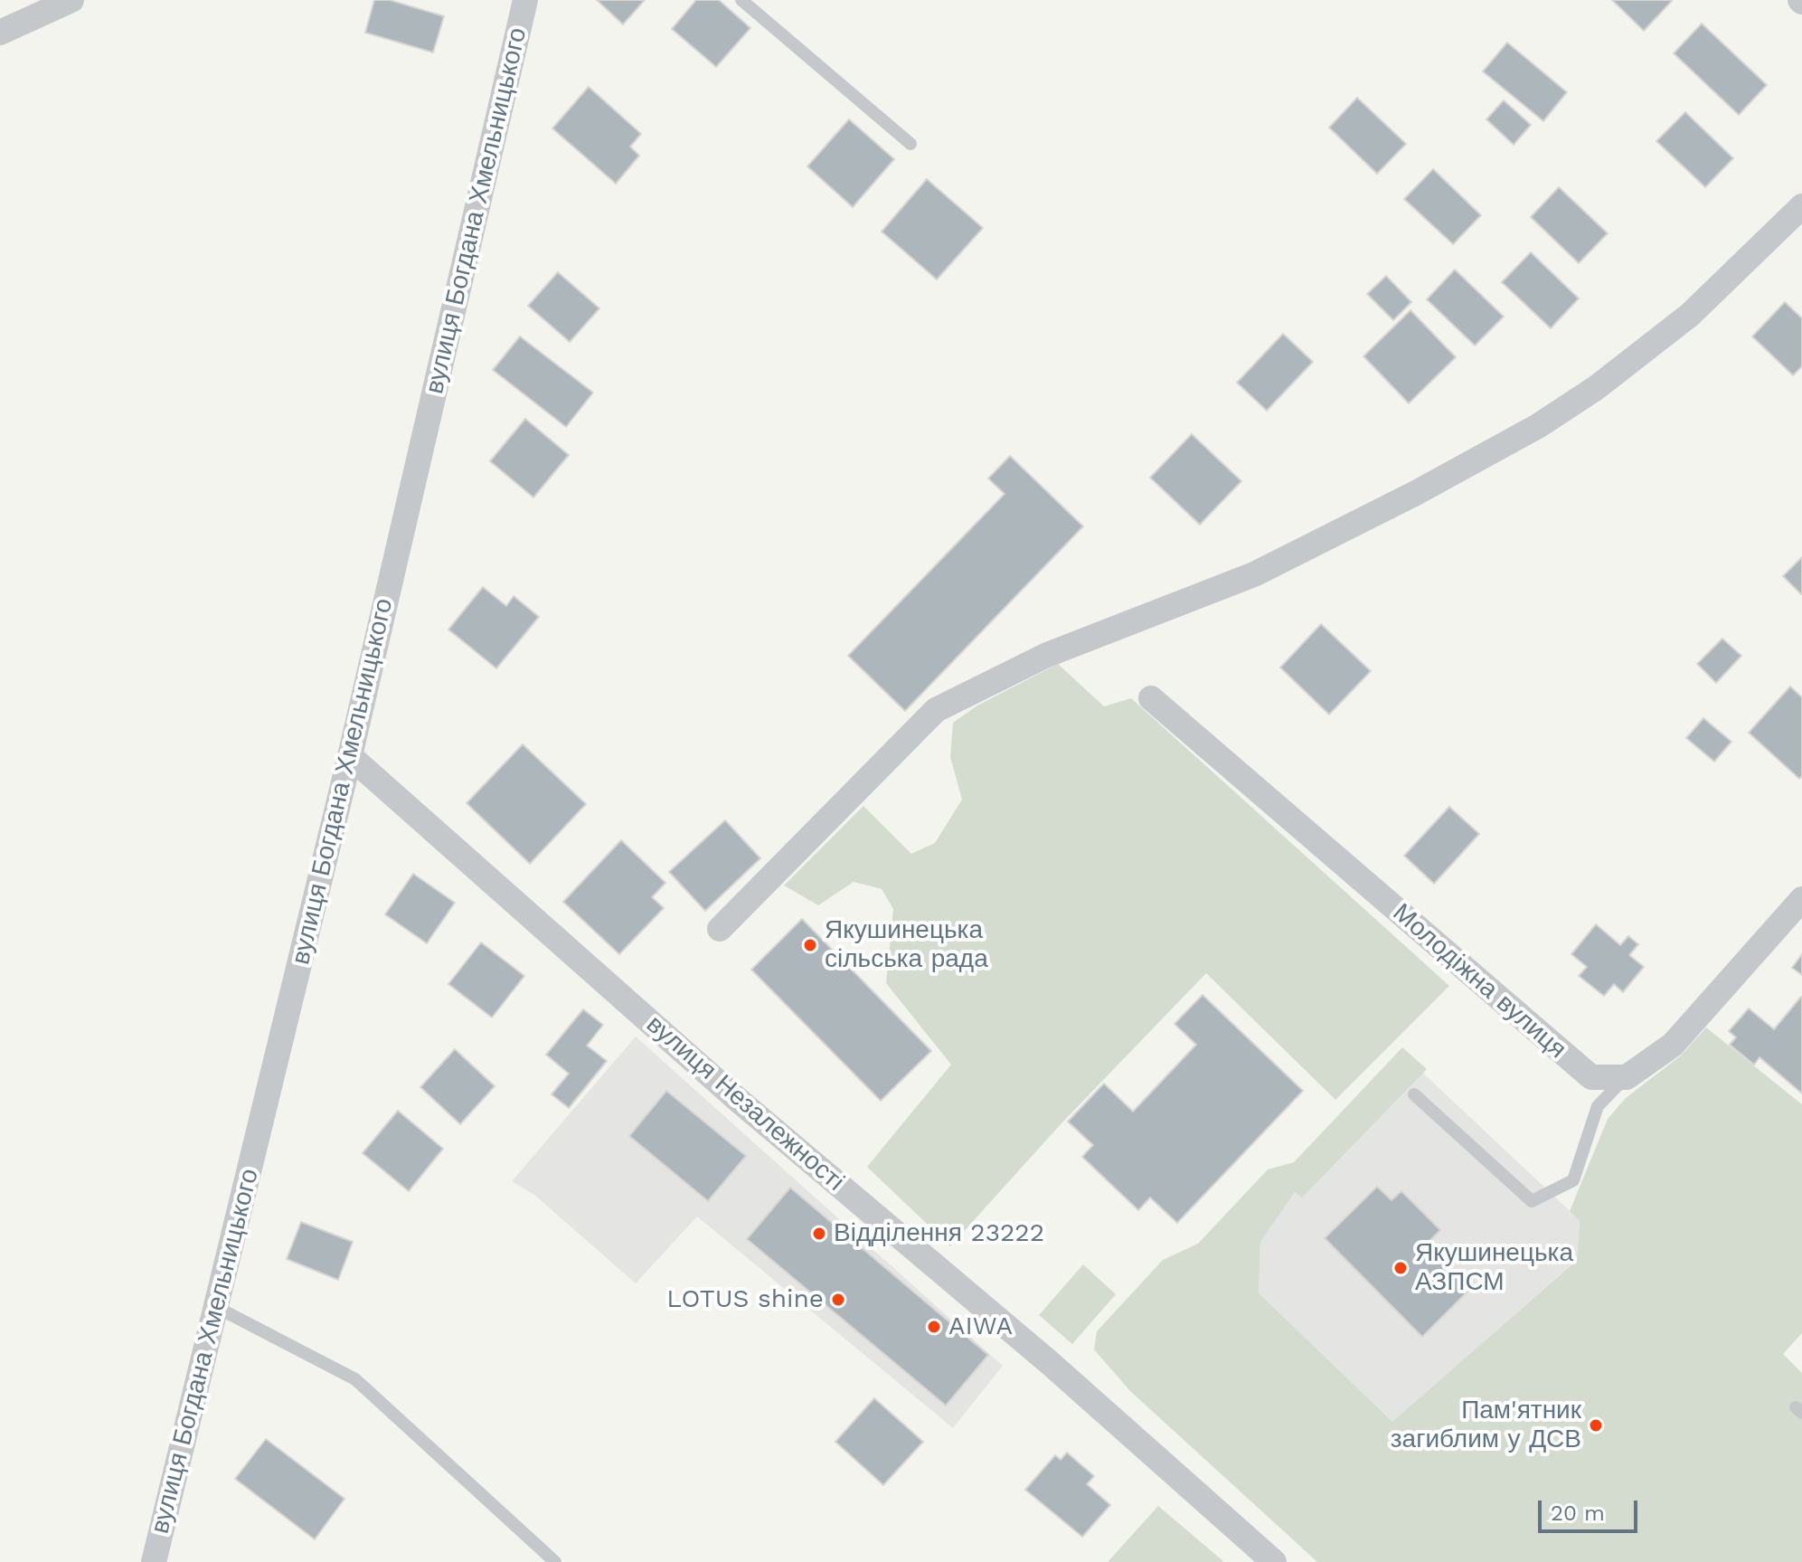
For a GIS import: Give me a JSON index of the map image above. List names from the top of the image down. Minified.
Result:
{"streets":{"street":["вулиця Богдана Хмельницького","Молодіжна вулиця","вулиця Незалежності"]},"crossings":[["вулиця Богдана Хмельницького","вулиця Незалежності"]],"places":["Якушинецька сільська рада","Відділення 23222","Якушинецька АЗПСМ","LOTUS shine","AIWA","Пам'ятник загиблим у ДСВ"],"scale_bar":"20 m"}
